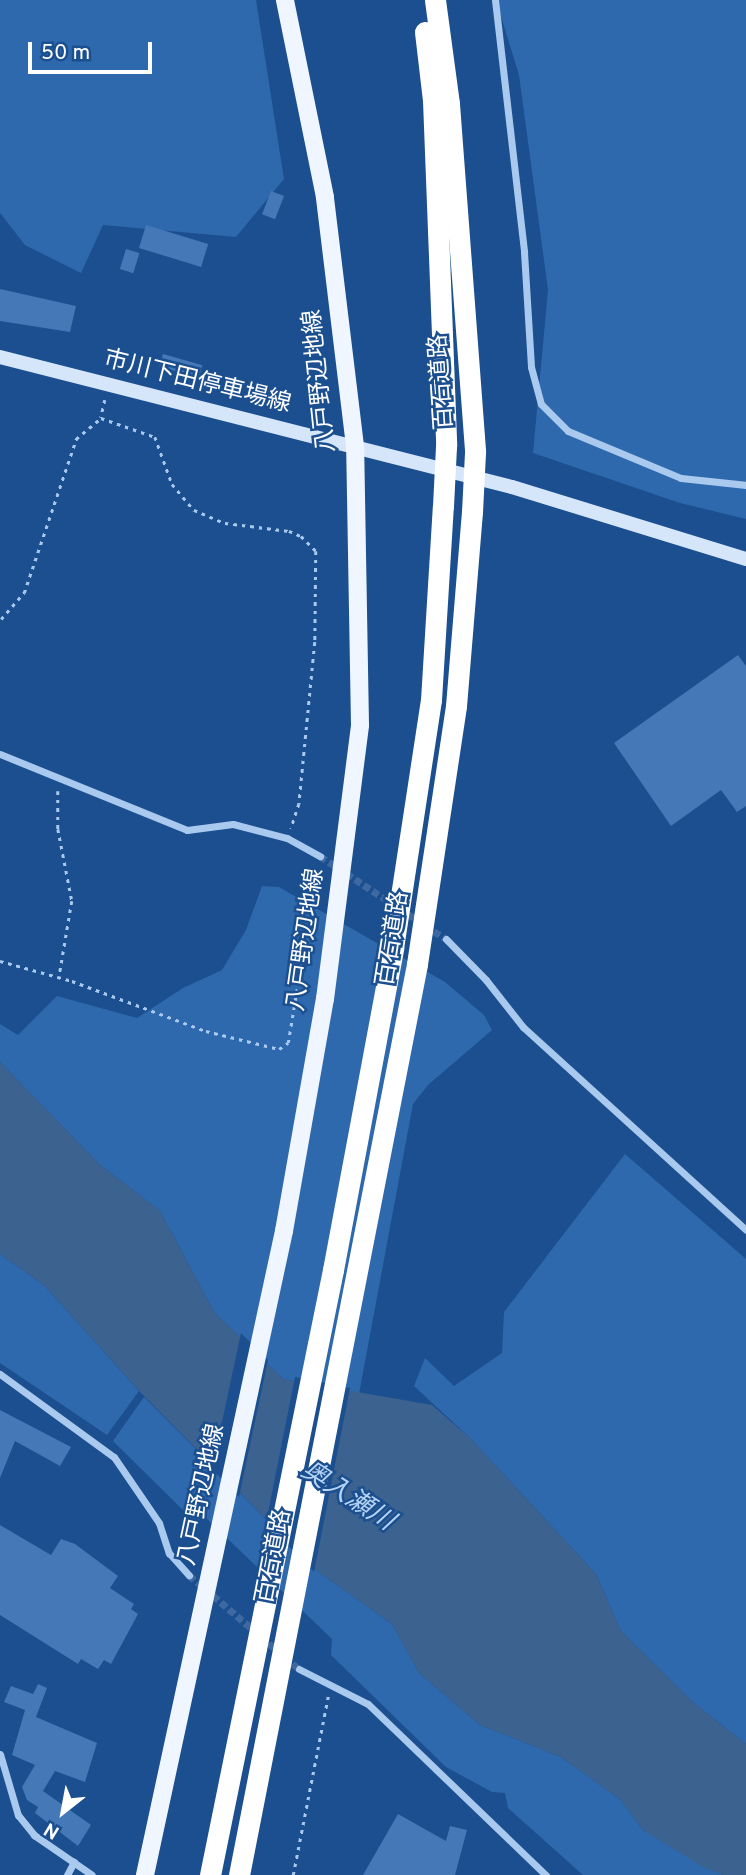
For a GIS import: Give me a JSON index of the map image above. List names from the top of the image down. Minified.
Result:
{"streets":{"highway":["百石道路"],"main road":["八戸野辺地線","市川下田停車場線"]},"crossings":[["八戸野辺地線","市川下田停車場線"]],"water":["奥入瀬川"],"scale_bar":"50 m","north":"bottom left"}
